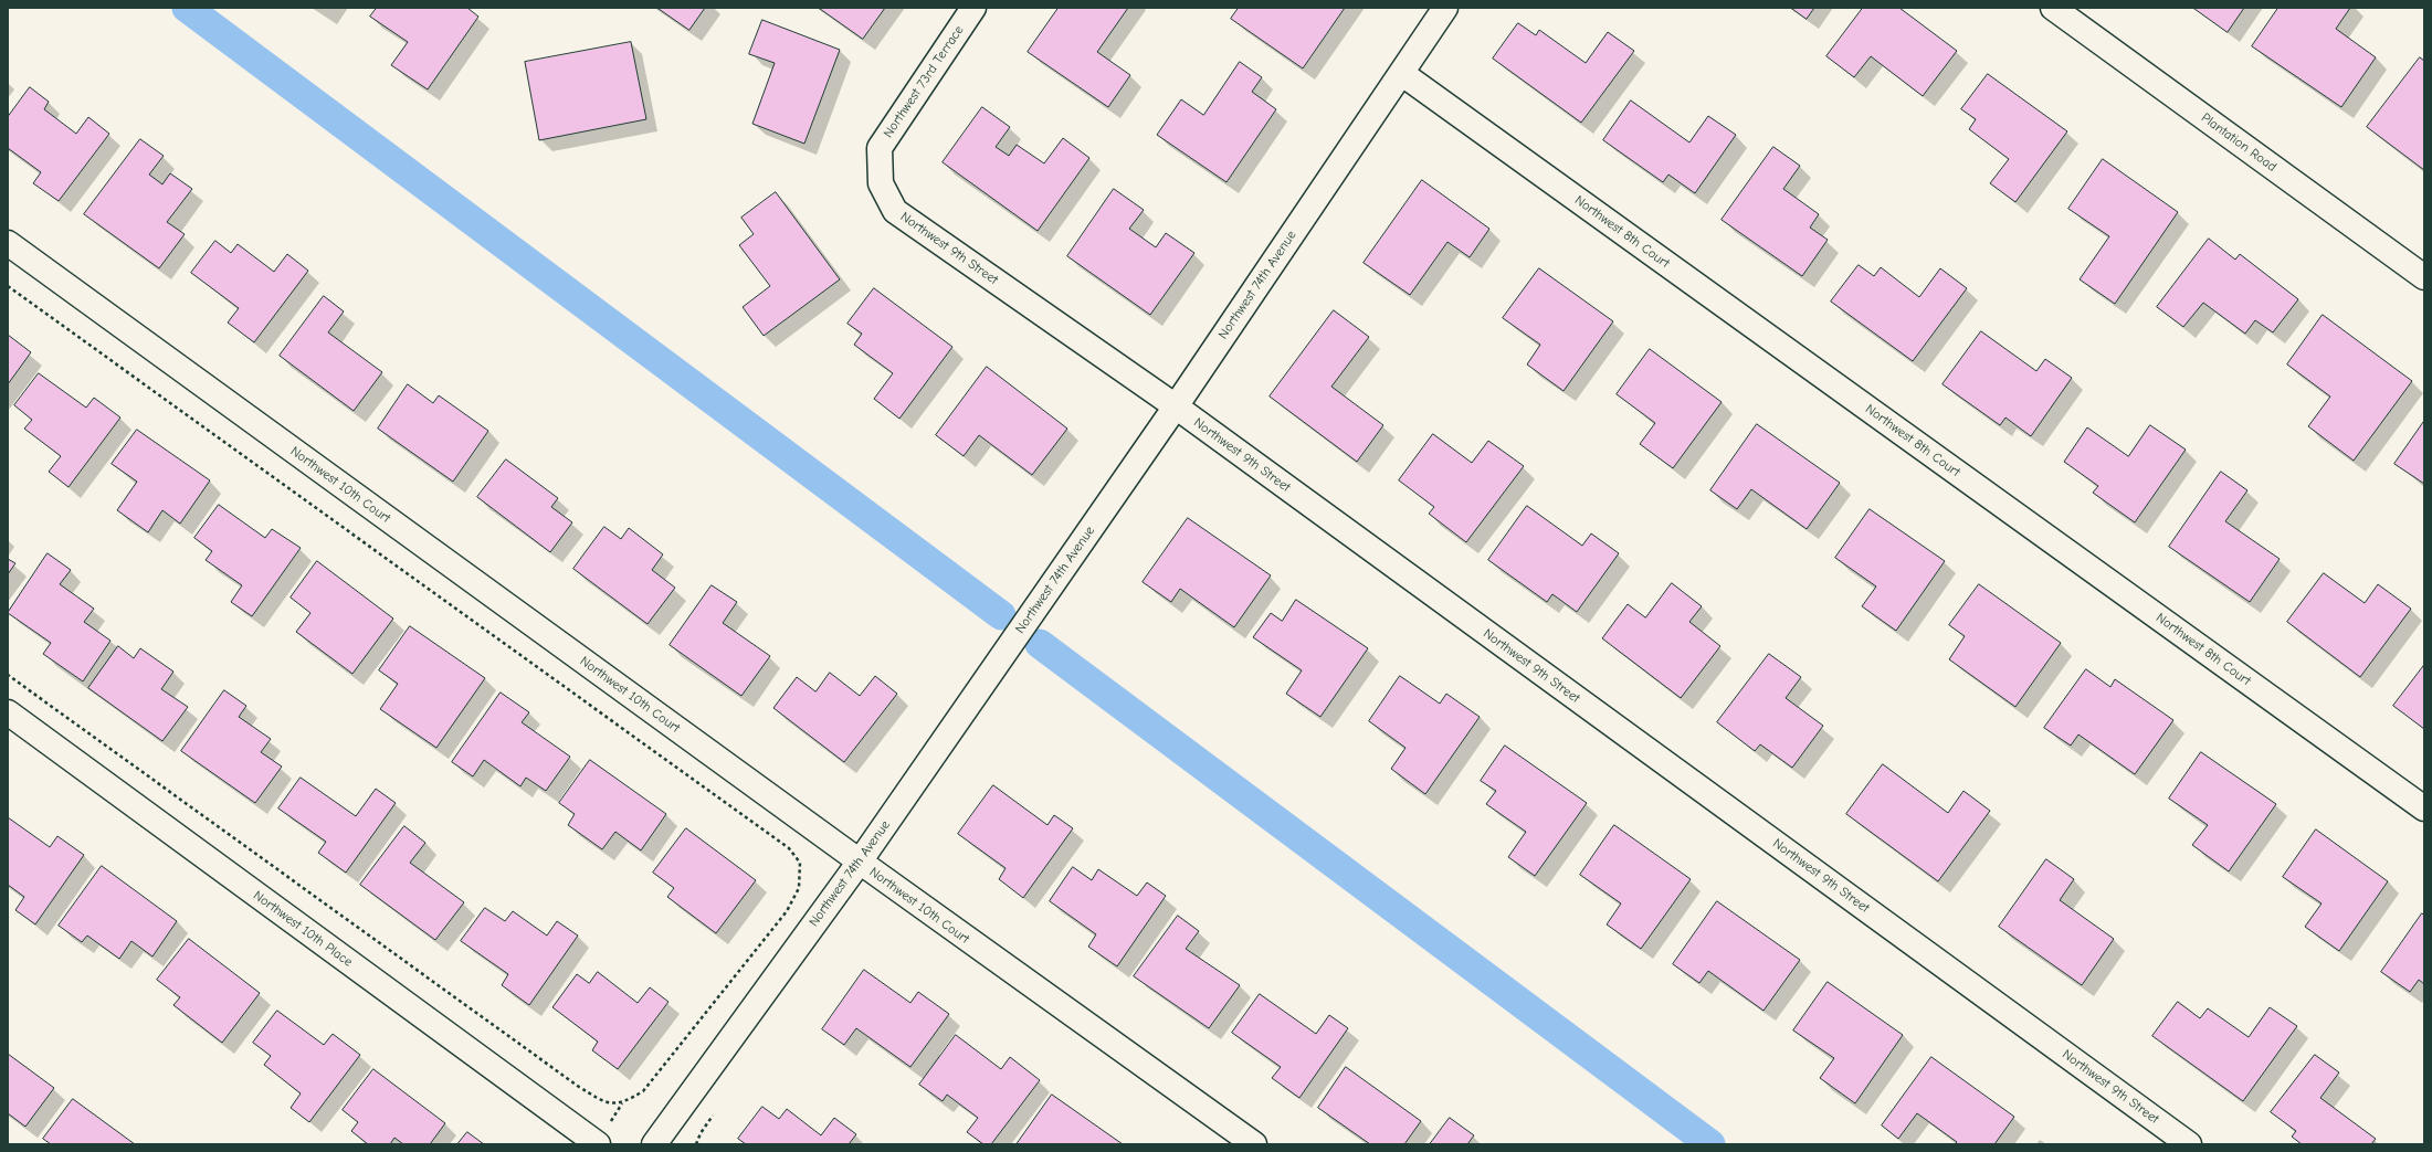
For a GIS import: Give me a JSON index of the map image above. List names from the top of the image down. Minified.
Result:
{"streets":{"street":["Northwest 73rd Terrace","Plantation Road","Northwest 8th Court","Northwest 9th Street","Northwest 74th Avenue","Northwest 10th Court","Northwest 10th Place"]},"crossings":[["Northwest 73rd Terrace","Northwest 9th Street"],["Northwest 8th Court","Northwest 74th Avenue"],["Northwest 9th Street","Northwest 74th Avenue"],["Northwest 74th Avenue","Northwest 10th Court"]]}
